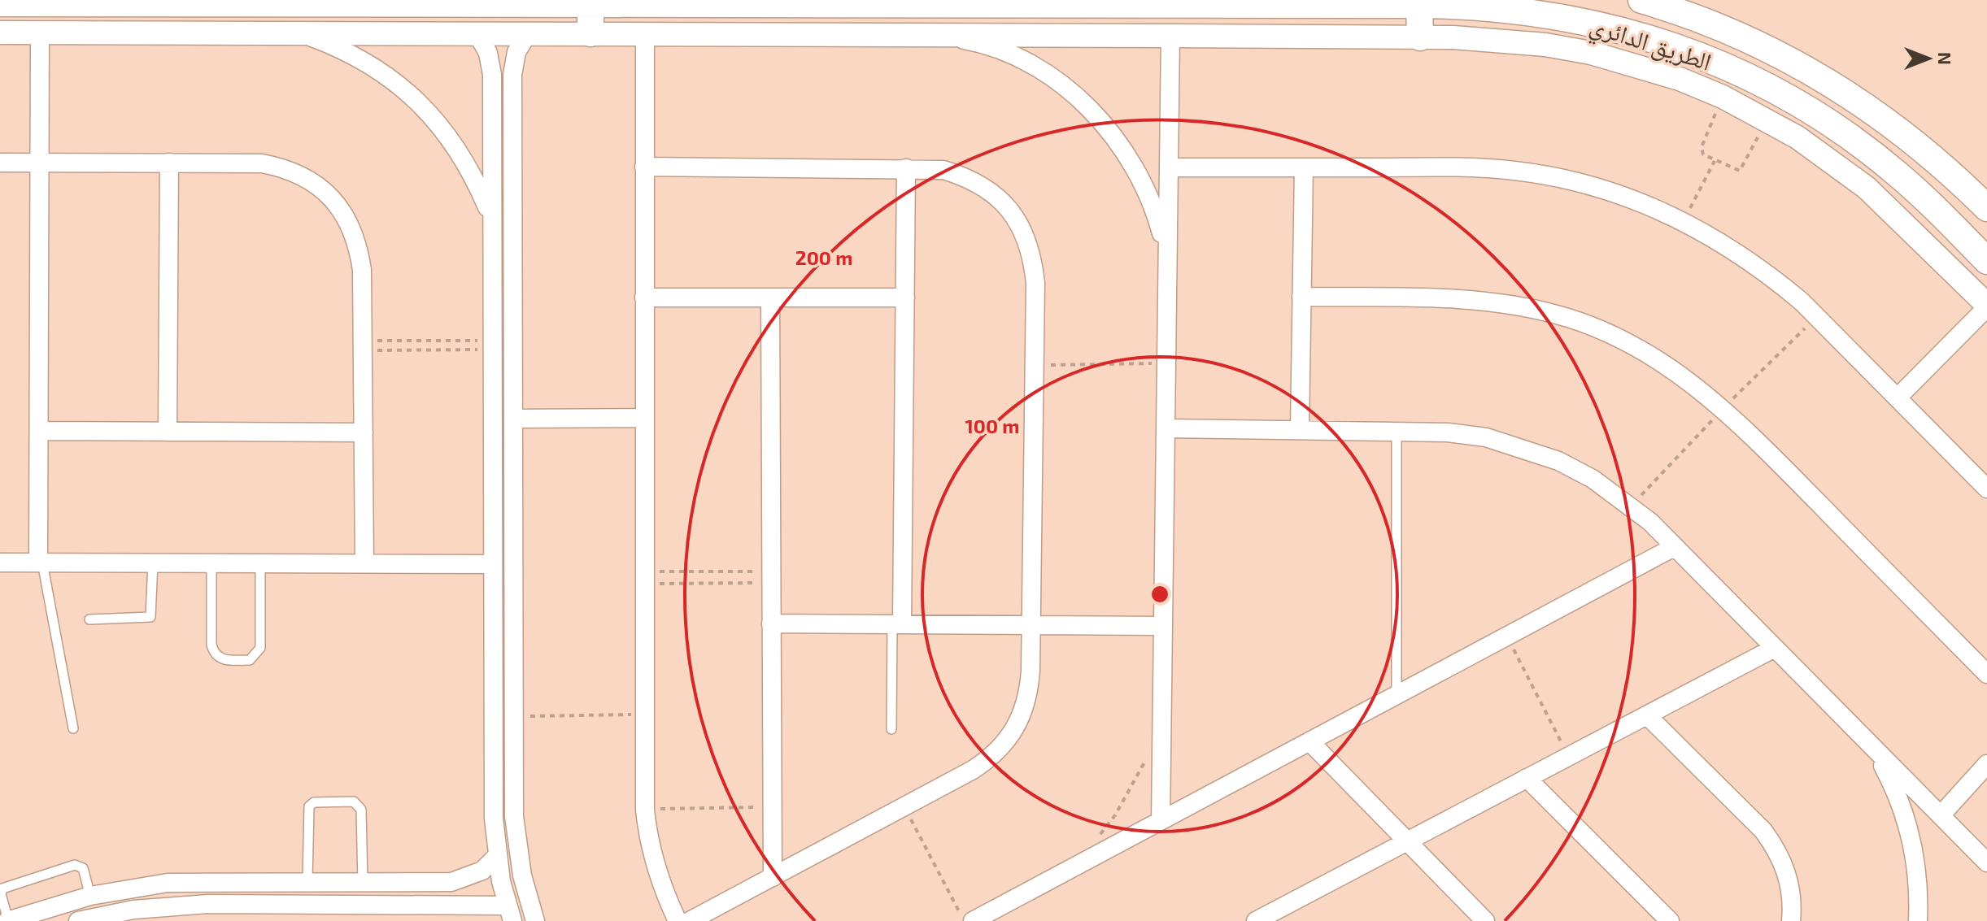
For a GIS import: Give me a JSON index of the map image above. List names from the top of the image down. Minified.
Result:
{"streets":{"main road":["الطريق الدائري"]},"north":"right","rings":["200 m","100 m"]}
